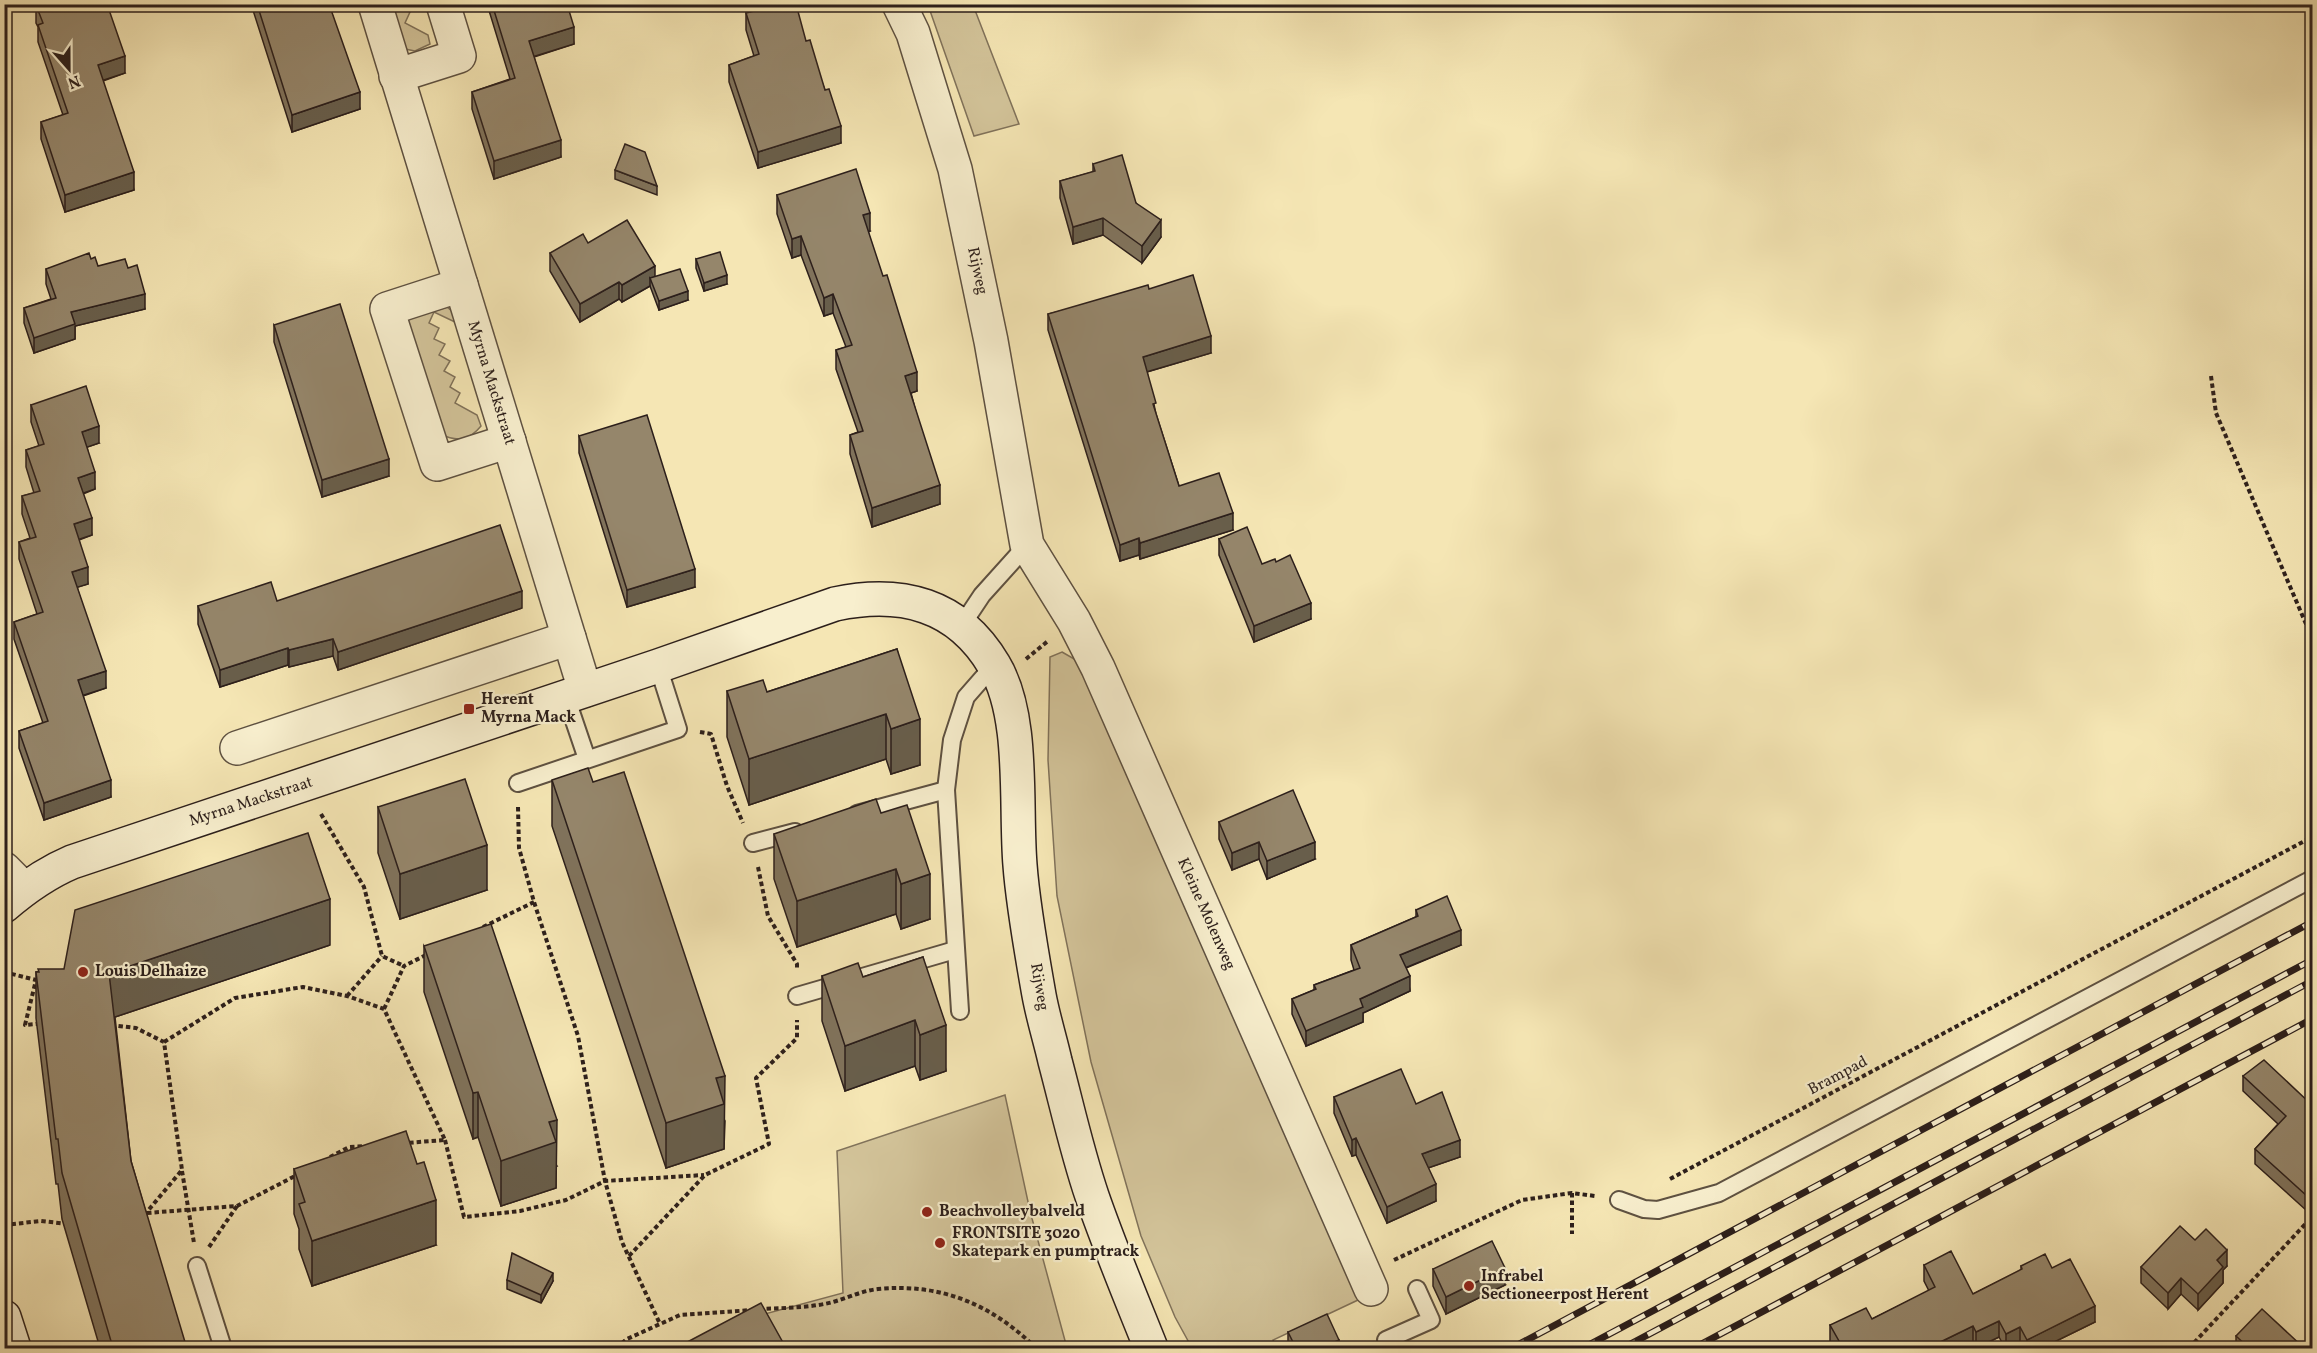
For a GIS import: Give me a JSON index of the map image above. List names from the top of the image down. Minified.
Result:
{"streets":{"street":["Rijweg","Myrna Mackstraat","Kleine Molenweg"],"path":["Brampad"]},"crossings":[["Rijweg","Myrna Mackstraat"],["Rijweg","Kleine Molenweg"],["Kleine Molenweg","Brampad"]],"places":{"transit":["Herent Myrna Mack"],"other":["Louis Delhaize","Beachvolleybalveld","FRONTSITE 3020 Skatepark en pumptrack","Infrabel Sectioneerpost Herent"]},"north":"bottom"}
